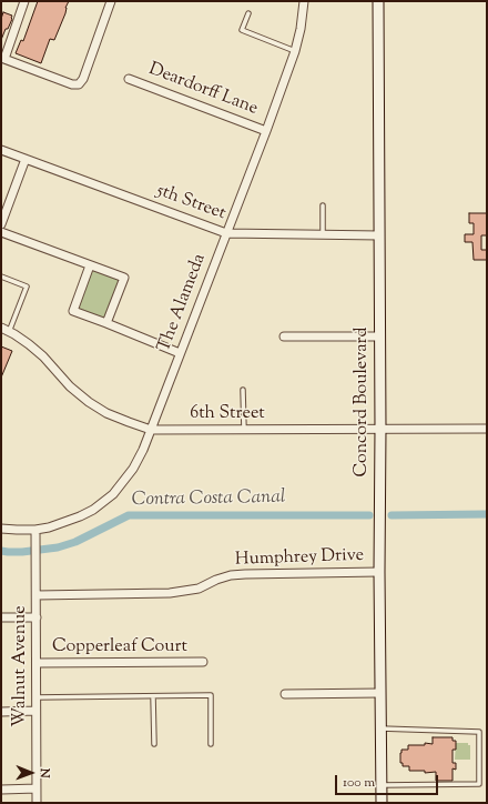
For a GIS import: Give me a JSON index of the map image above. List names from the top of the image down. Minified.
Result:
{"streets":{"street":["Deardorff Lane","5th Street","The Alameda","Concord Boulevard","6th Street","Humphrey Drive","Copperleaf Court","Walnut Avenue"]},"crossings":[["Deardorff Lane","The Alameda"],["5th Street","The Alameda"],["5th Street","Concord Boulevard"],["The Alameda","6th Street"],["The Alameda","Walnut Avenue"],["Concord Boulevard","6th Street"],["Concord Boulevard","Humphrey Drive"],["Humphrey Drive","Walnut Avenue"],["Copperleaf Court","Walnut Avenue"]],"water":["Contra Costa Canal"],"scale_bar":"100 m","north":"right"}
